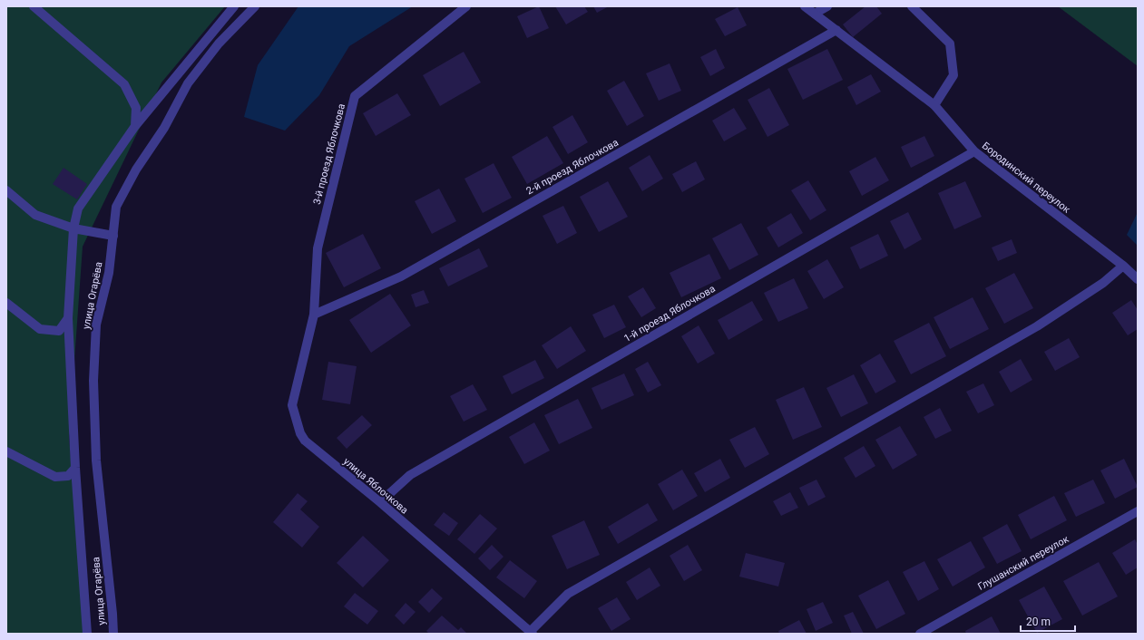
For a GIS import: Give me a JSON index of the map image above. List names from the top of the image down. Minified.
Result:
{"streets":{"street":["3-й проезд Яблочкова","2-й проезд Яблочкова","Бородинский переулок","улица Огарёва","1-й проезд Яблочкова","улица Яблочкова","Глушанский переулок"]},"crossings":[["3-й проезд Яблочкова","2-й проезд Яблочкова"],["3-й проезд Яблочкова","улица Яблочкова"],["2-й проезд Яблочкова","Бородинский переулок"],["2-й проезд Яблочкова","улица Яблочкова"],["Бородинский переулок","1-й проезд Яблочкова"],["1-й проезд Яблочкова","улица Яблочкова"]],"scale_bar":"20 m"}
